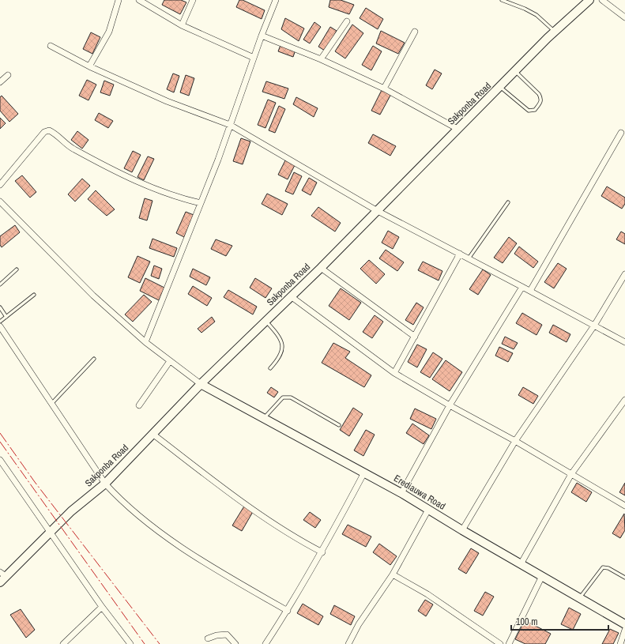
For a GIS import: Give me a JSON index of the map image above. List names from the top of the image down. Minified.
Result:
{"streets":{"main road":["Sakponba Road","Erediauwa Road"]},"crossings":[["Sakponba Road","Erediauwa Road"]],"scale_bar":"100 m"}
